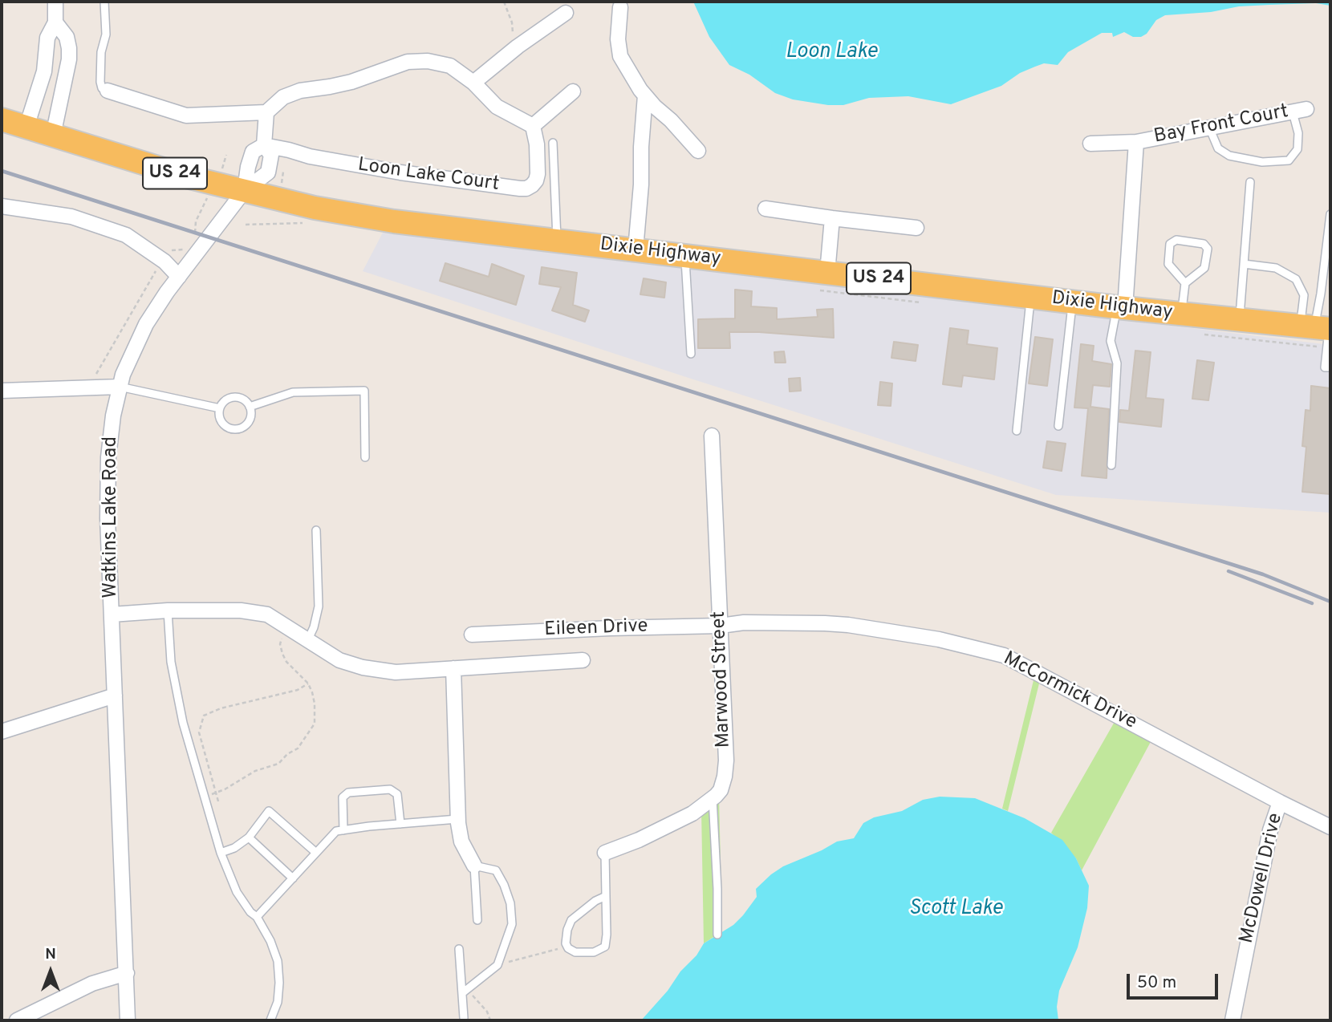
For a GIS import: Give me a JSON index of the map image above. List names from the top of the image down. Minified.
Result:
{"streets":{"main road":["US 24","Dixie Highway"],"street":["Bay Front Court","Loon Lake Court","Watkins Lake Road","Eileen Drive","Marwood Street","McCormick Drive","McDowell Drive"]},"crossings":[["Bay Front Court","Dixie Highway"],["Loon Lake Court","Watkins Lake Road"],["Dixie Highway","Watkins Lake Road"],["Eileen Drive","Marwood Street"],["Eileen Drive","McCormick Drive"],["Marwood Street","McCormick Drive"],["McCormick Drive","McDowell Drive"]],"water":["Loon Lake","Scott Lake"],"scale_bar":"50 m","north":"top"}
